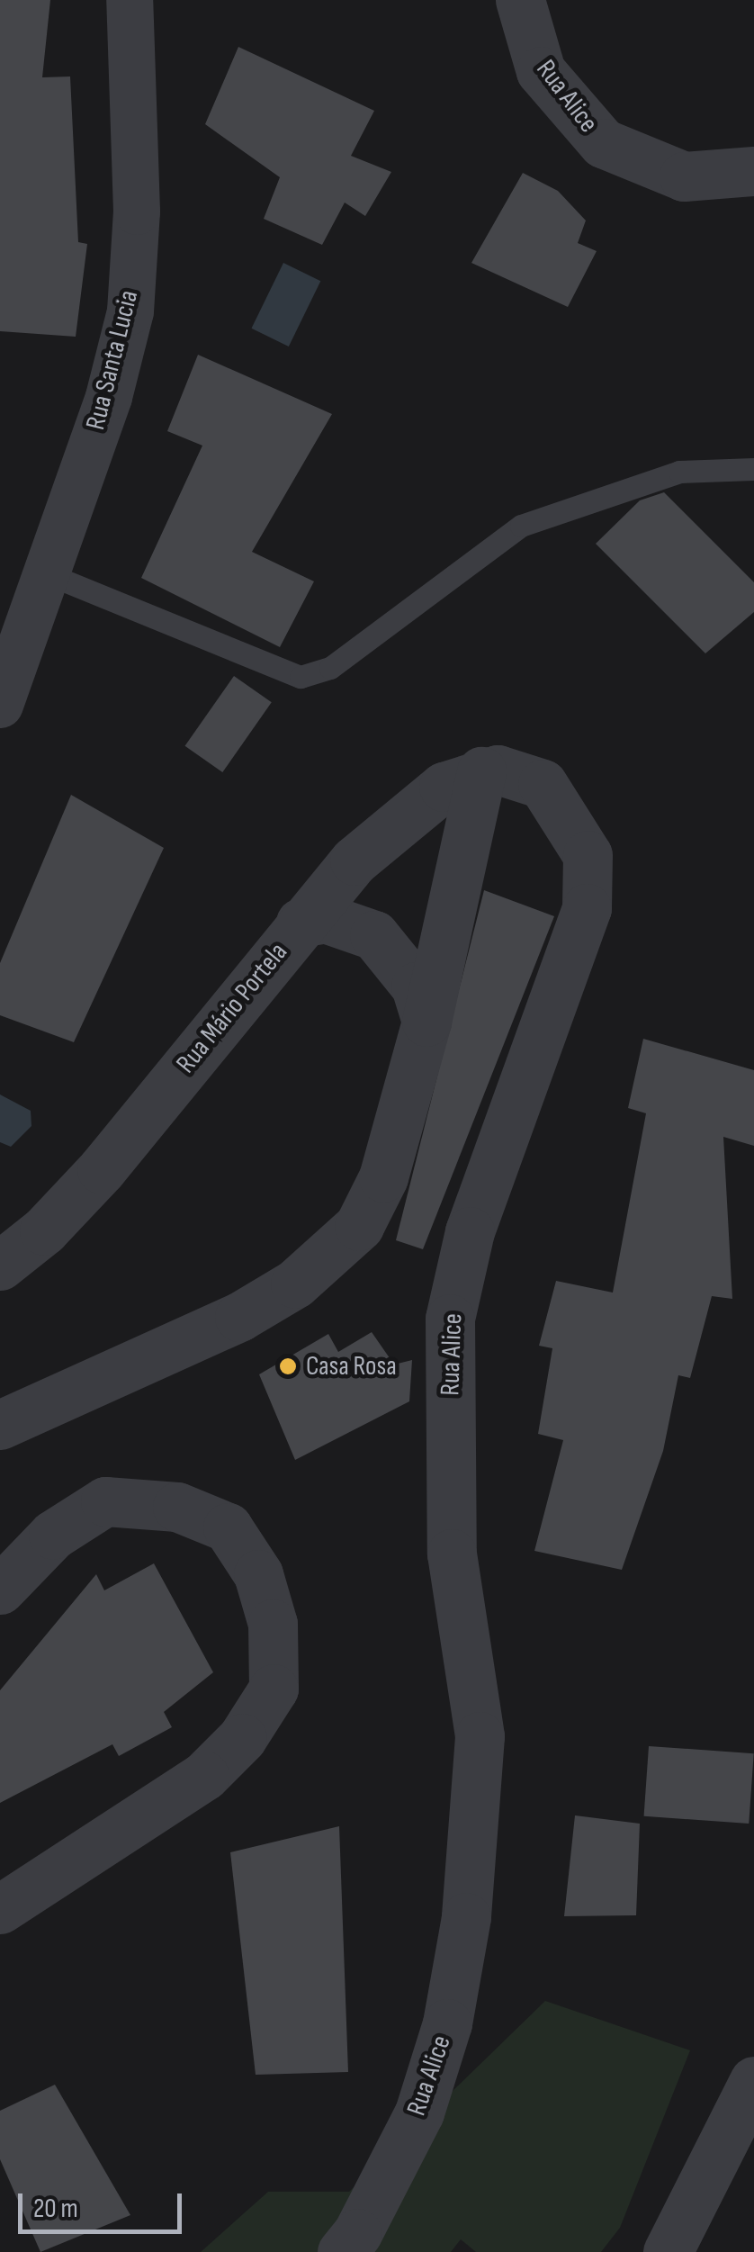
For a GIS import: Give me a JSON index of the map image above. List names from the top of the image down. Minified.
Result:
{"streets":{"street":["Rua Alice","Rua Santa Lucia","Rua Mário Portela"]},"crossings":[["Rua Alice","Rua Mário Portela"]],"places":["Casa Rosa"],"scale_bar":"20 m"}
